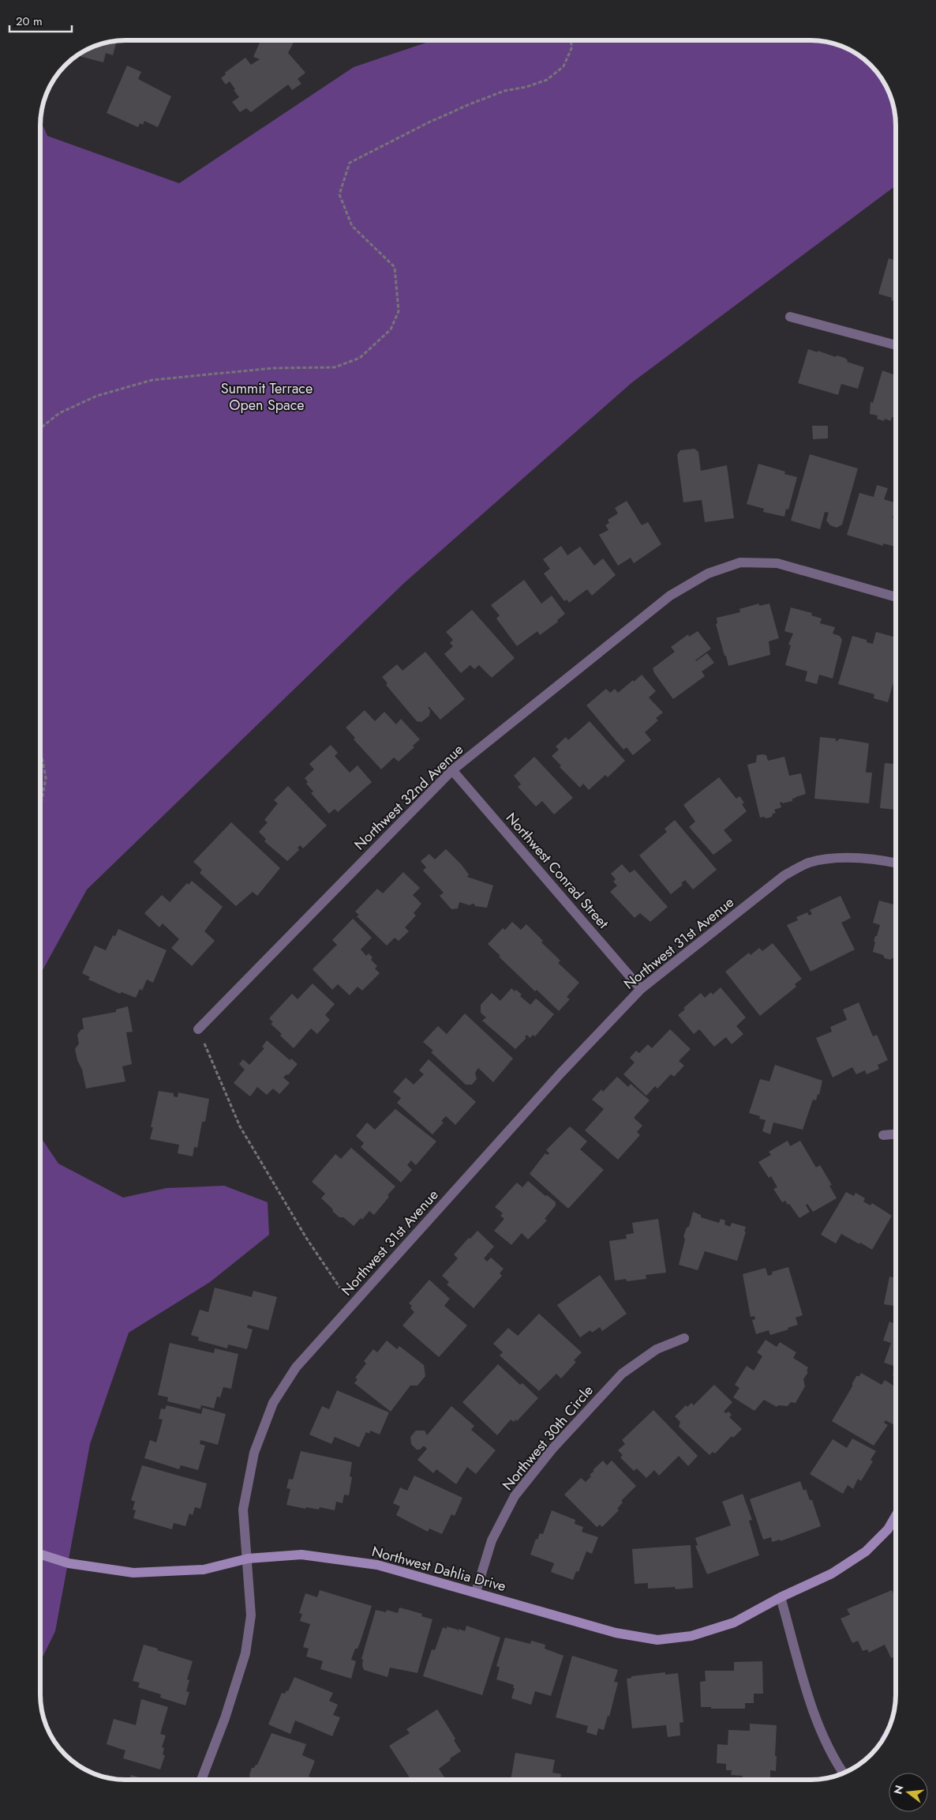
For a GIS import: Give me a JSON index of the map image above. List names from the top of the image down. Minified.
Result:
{"streets":{"street":["Northwest 32nd Avenue","Northwest Conrad Street","Northwest 31st Avenue","Northwest 30th Circle","Northwest Dahlia Drive"]},"crossings":[["Northwest 32nd Avenue","Northwest Conrad Street"],["Northwest Conrad Street","Northwest 31st Avenue"],["Northwest 31st Avenue","Northwest Dahlia Drive"],["Northwest 30th Circle","Northwest Dahlia Drive"]],"parks":["Summit Terrace Open Space"],"scale_bar":"20 m","north":"left"}
